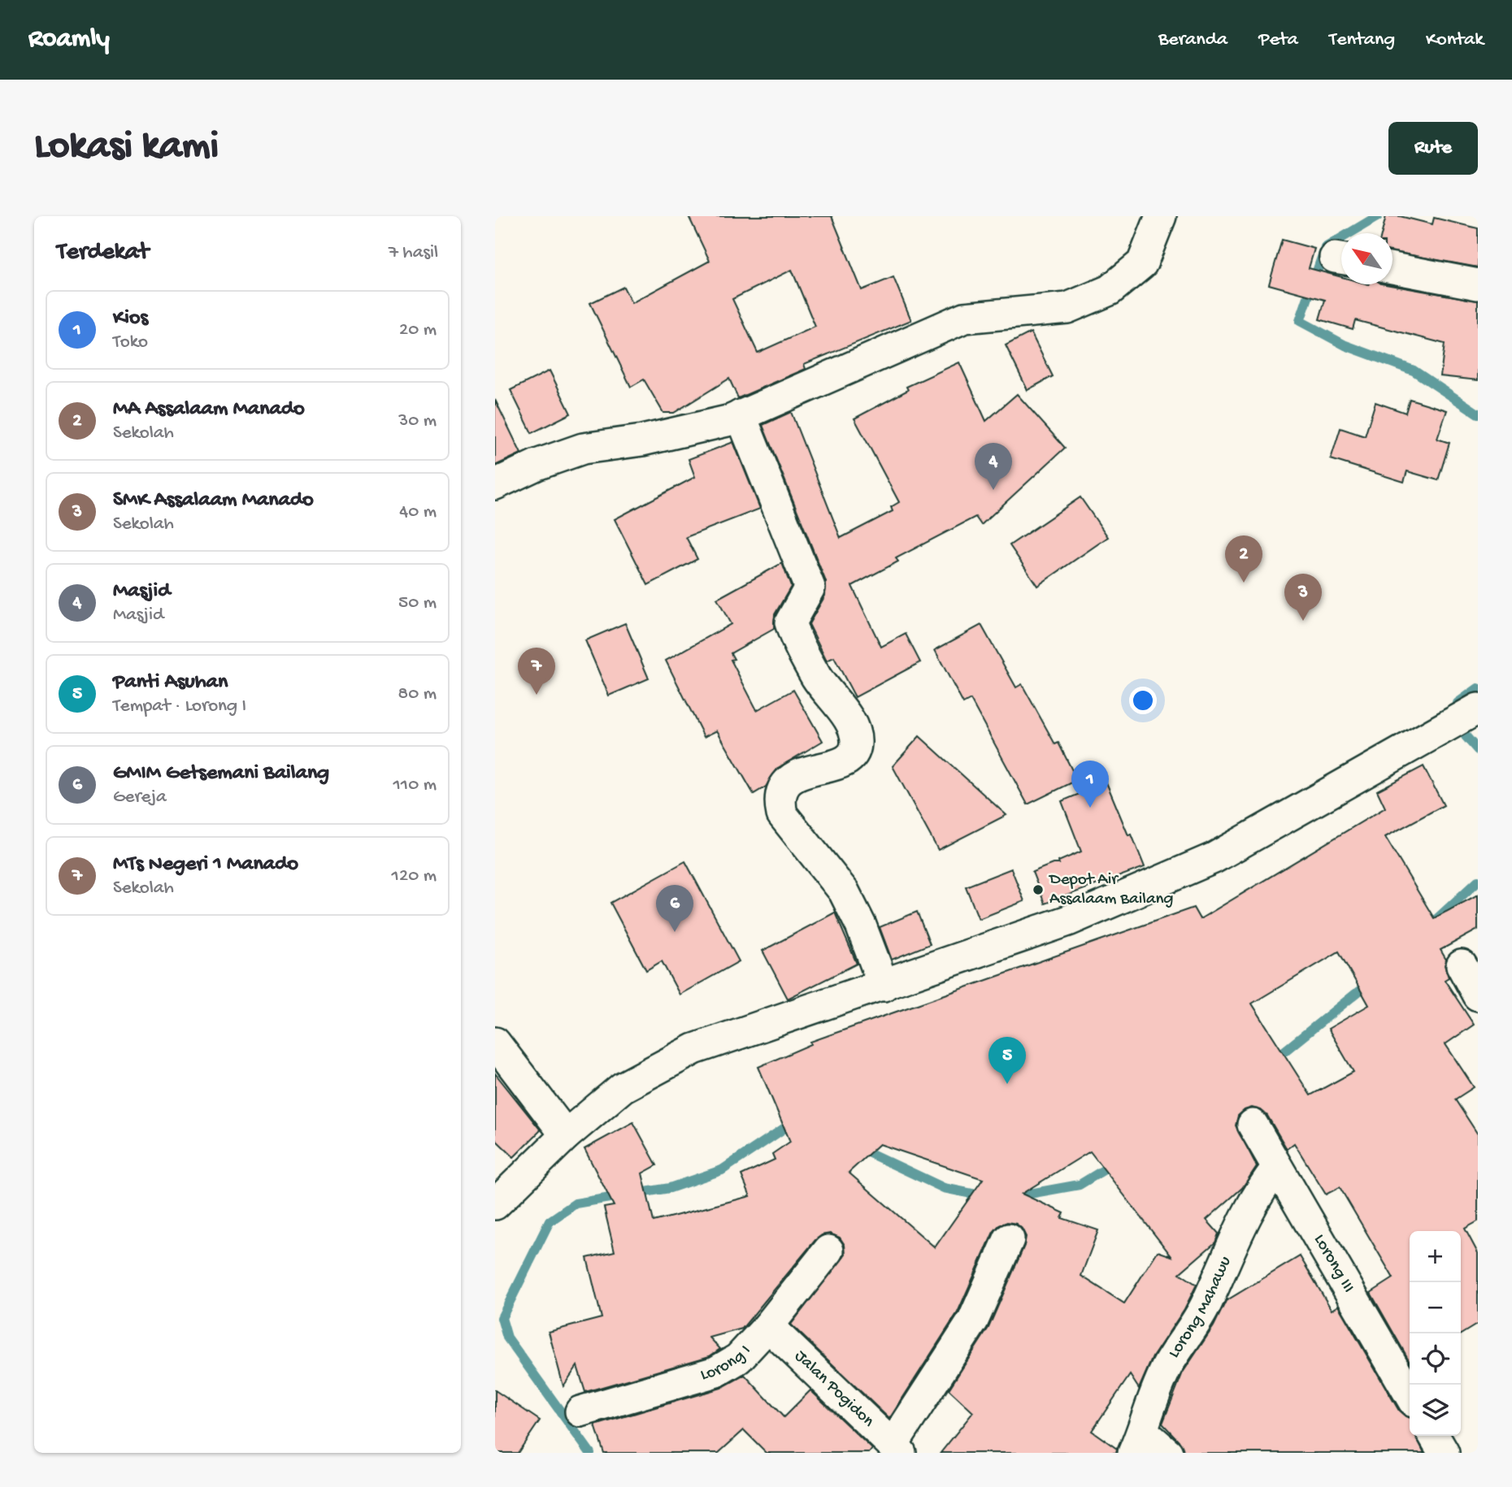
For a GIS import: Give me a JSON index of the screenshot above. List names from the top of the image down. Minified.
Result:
{"streets":{"street":["Lorong III","Lorong Mahawu","Lorong I","Jalan Pogidon"]},"crossings":[["Lorong III","Lorong Mahawu"],["Lorong I","Jalan Pogidon"]],"places":["Depot Air Assalaam Bailang"],"north":"top left","page":{"header":"Roamly","nav":["Beranda","Peta","Tentang","Kontak"],"buttons":"Rute","title":"Lokasi kami","heading":["Terdekat","7 hasil"],"list":[{"mark":"1","name":"Kios","note":"Toko","value":"20 m"},{"mark":"2","name":"MA Assalaam Manado","note":"Sekolah","value":"30 m"},{"mark":"3","name":"SMK Assalaam Manado","note":"Sekolah","value":"40 m"},{"mark":"4","name":"Masjid","note":"Masjid","value":"50 m"},{"mark":"5","name":"Panti Asuhan","note":"Tempat · Lorong I","value":"80 m"},{"mark":"6","name":"GMIM Getsemani Bailang","note":"Gereja","value":"110 m"},{"mark":"7","name":"MTs Negeri 1 Manado","note":"Sekolah","value":"120 m"}],"pins":["4","2","3","7","1","6","5"],"map_buttons":["+","−"]}}
